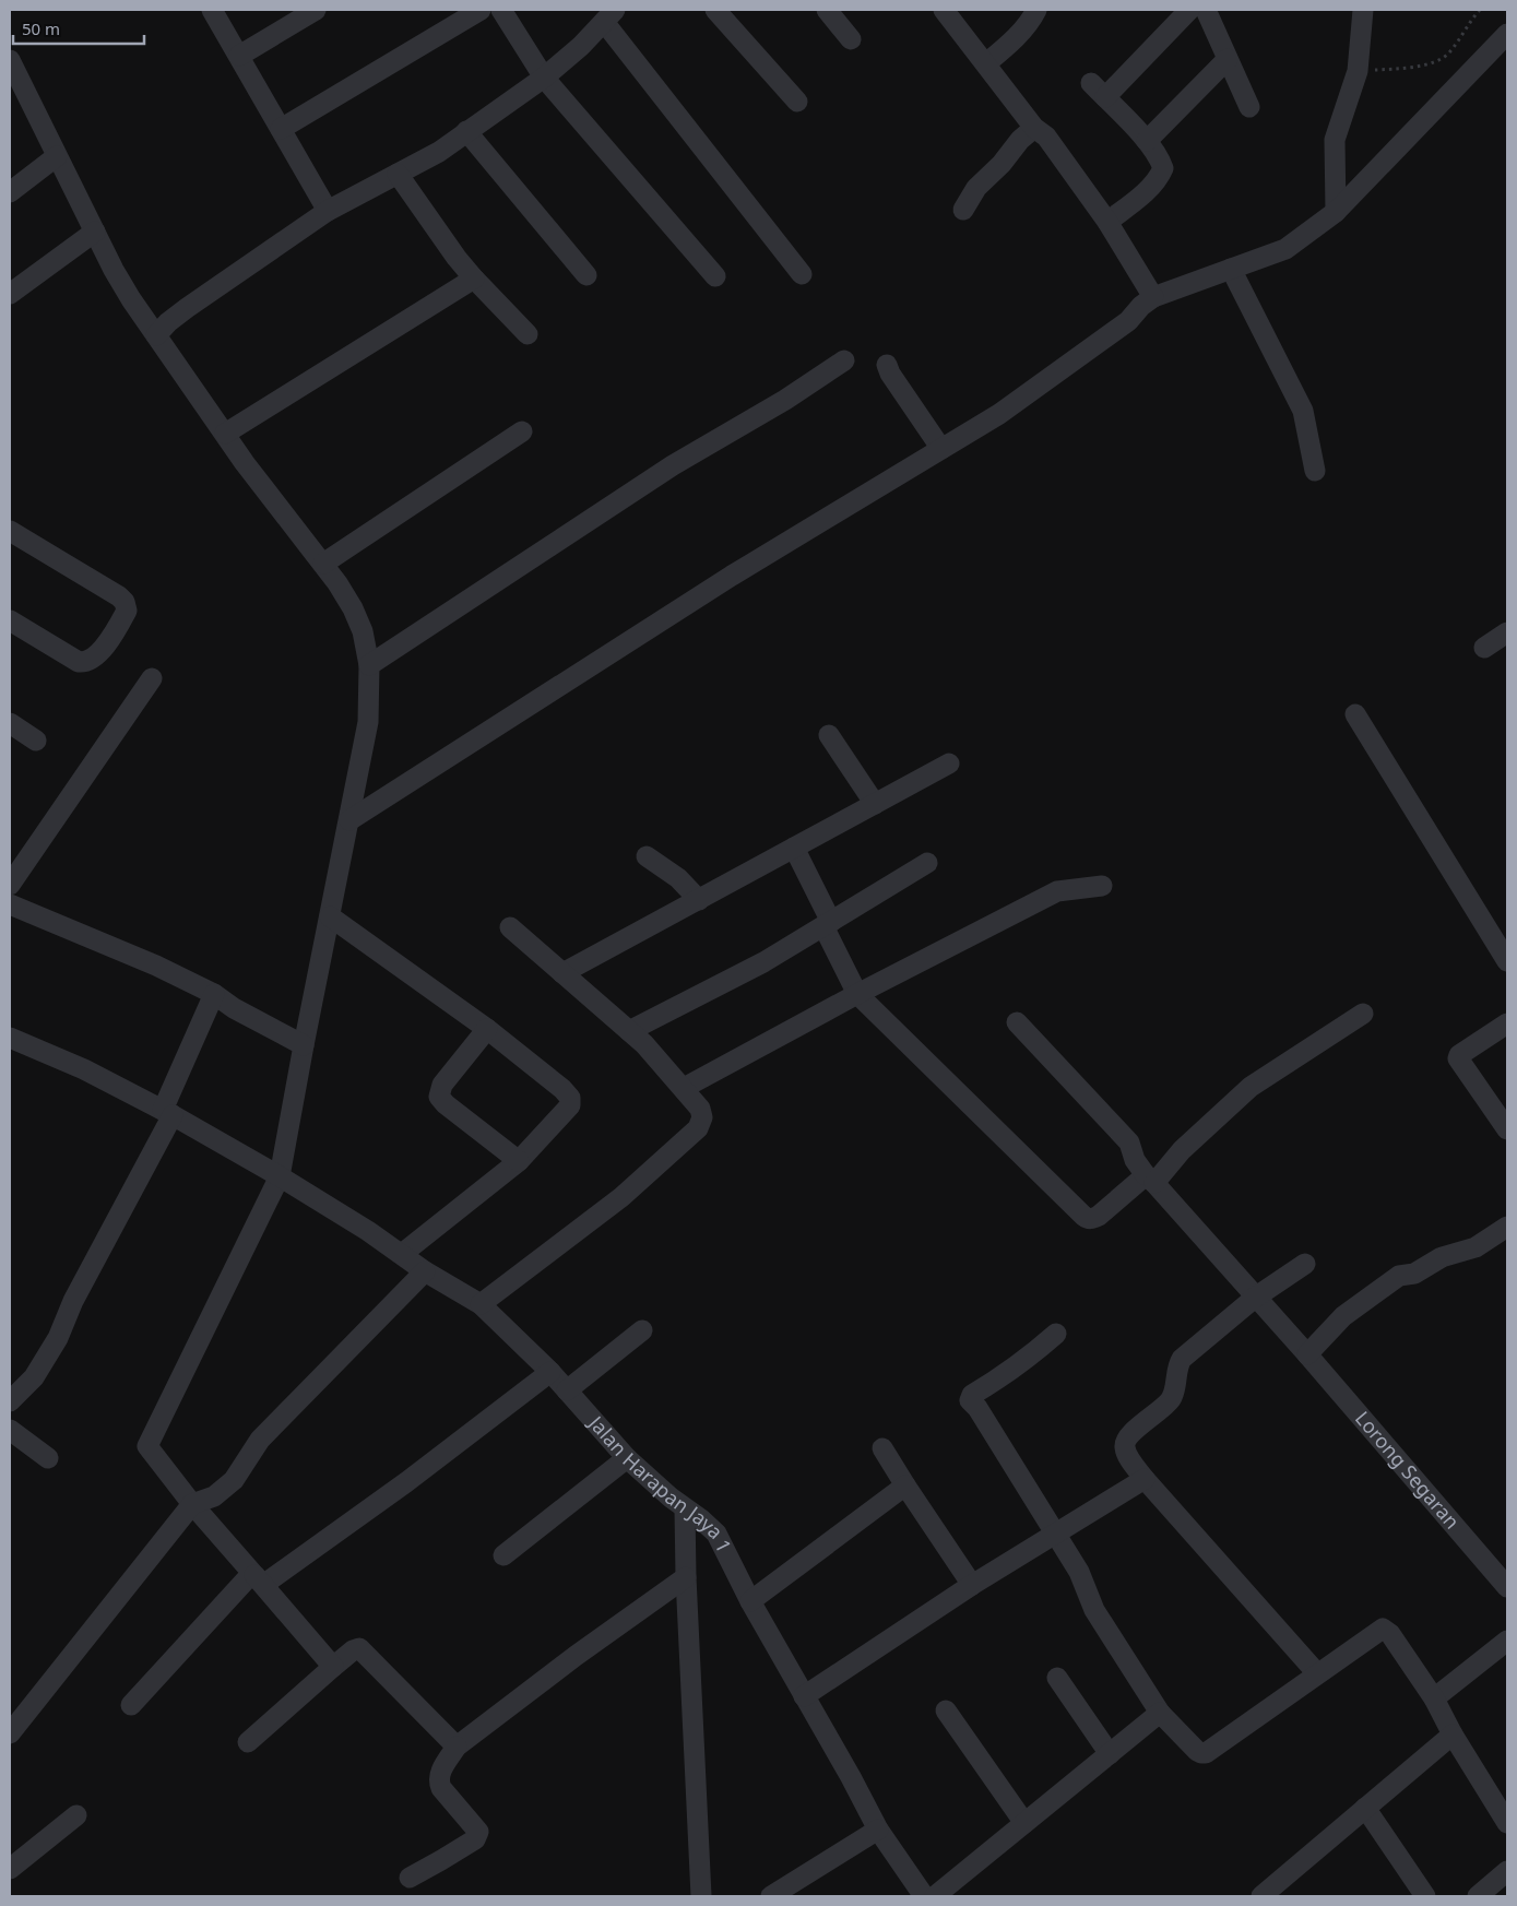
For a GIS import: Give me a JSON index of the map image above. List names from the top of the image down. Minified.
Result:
{"streets":{"street":["Lorong Segaran","Jalan Harapan Jaya 1"]},"scale_bar":"50 m"}
